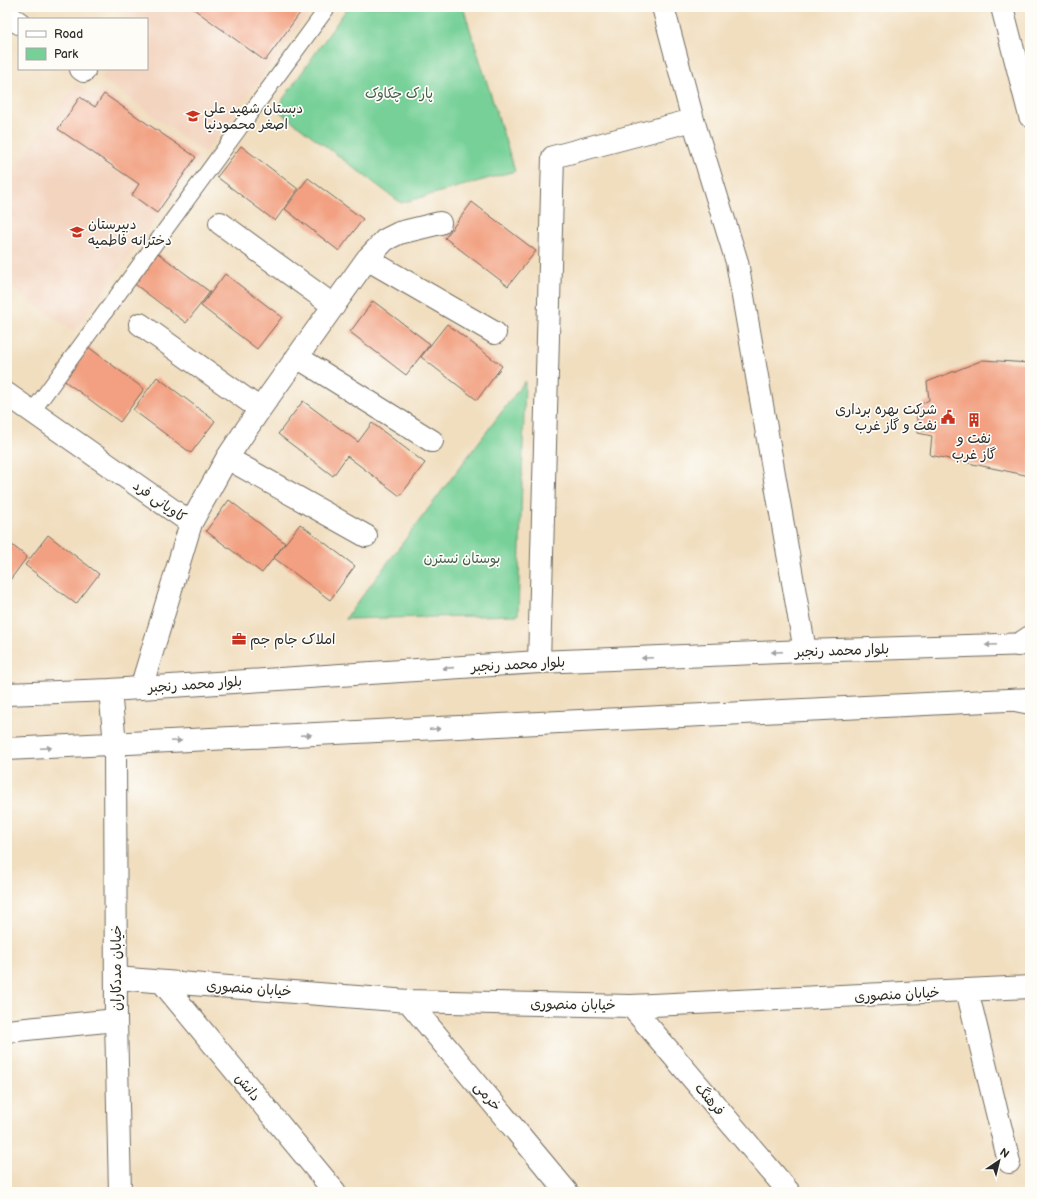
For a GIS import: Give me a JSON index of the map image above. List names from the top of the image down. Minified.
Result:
{"streets":{"street":["کاویانی فرد","بلوار محمد رنجبر","خیابان مددکاران","خیابان منصوری","دانش","خرمی","فرهنگ"]},"crossings":[["کاویانی فرد","بلوار محمد رنجبر"],["بلوار محمد رنجبر","خیابان مددکاران"],["خیابان مددکاران","خیابان منصوری"],["خیابان منصوری","دانش"],["خیابان منصوری","خرمی"],["خیابان منصوری","فرهنگ"]],"parks":["پارک چکاوک","بوستان نسترن"],"places":{"school or university":["دبستان شهید علی اصغر محمودنیا","دبیرستان دخترانه فاطمیه"],"public building":["شرکت بهره برداری نفت و گاز غرب"],"building":["نفت و گاز غرب"],"office":["املاک جام جم"]},"legend":["Road","Park"],"north":"top right"}
